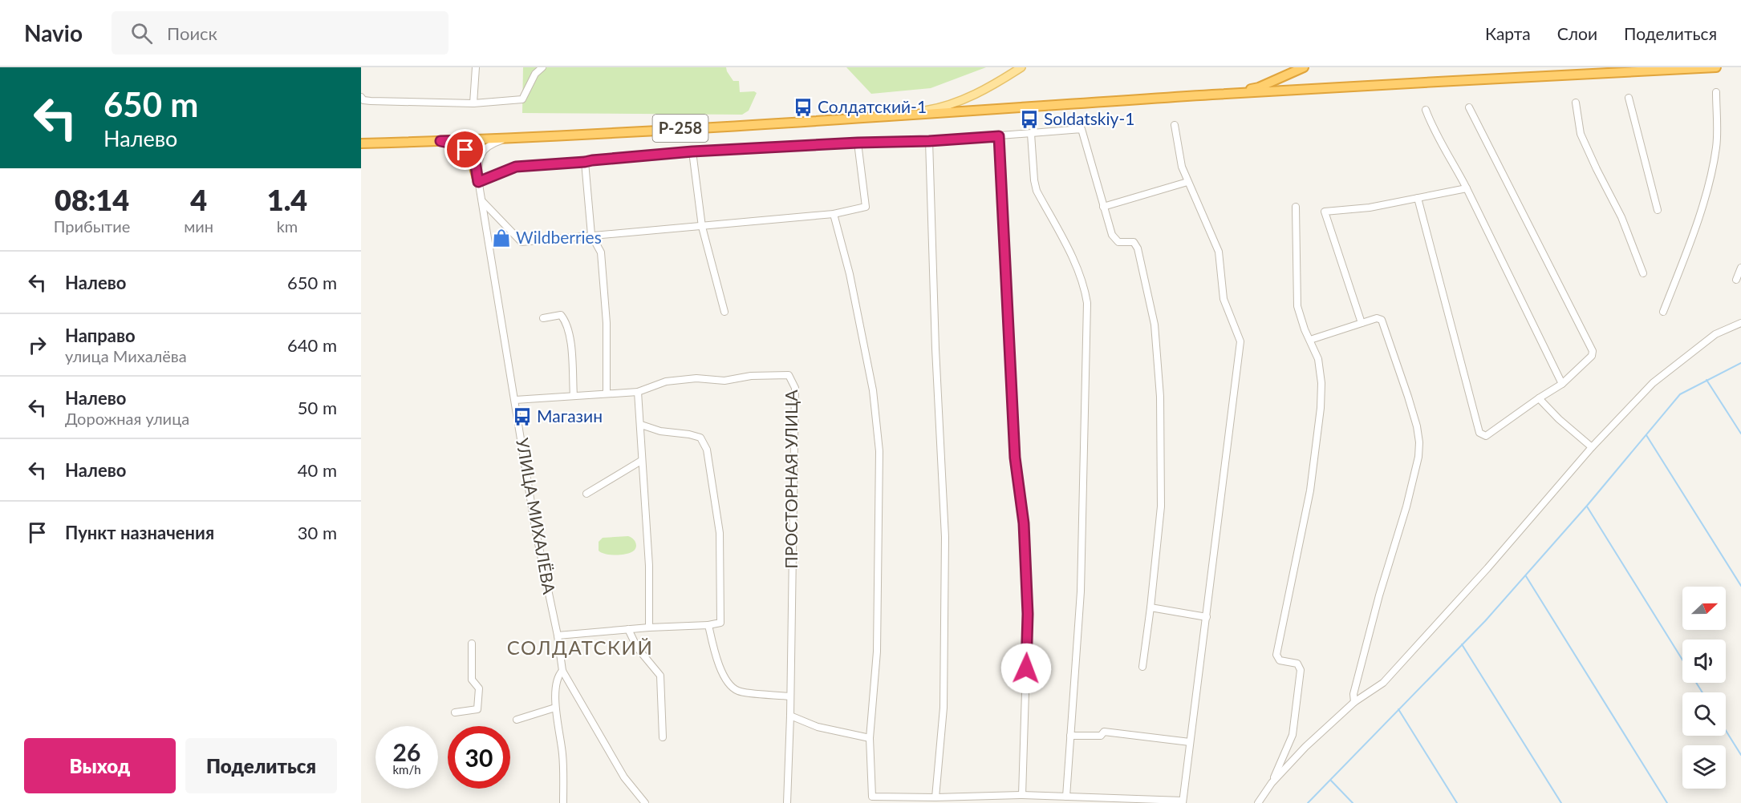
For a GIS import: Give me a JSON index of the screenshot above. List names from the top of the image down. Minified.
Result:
{"streets":{"highway":["Р-258"],"street":["ПРОСТОРНАЯ УЛИЦА","УЛИЦА МИХАЛЁВА"]},"crossings":[["Р-258","УЛИЦА МИХАЛЁВА"],["ПРОСТОРНАЯ УЛИЦА","УЛИЦА МИХАЛЁВА"]],"districts":["СОЛДАТСКИЙ"],"places":{"bus stop":["Солдатский-1","Soldatskiy-1","Магазин"],"shop":["Wildberries"]},"north":"right","page":{"header":"Navio","search":"Поиск","nav":["Карта","Слои","Поделиться"],"turn":["650 m","Налево"],"eta":["08:14","Прибытие","4","мин","1.4","km"],"list":[{"name":"Налево","value":"650 m"},{"name":"Направо","note":"улица Михалёва","value":"640 m"},{"name":"Налево","note":"Дорожная улица","value":"50 m"},{"name":"Налево","value":"40 m"},{"name":"Пункт назначения","value":"30 m"}],"speed":"26 km/h","limit":"30","buttons":["Выход","Поделиться"]}}
